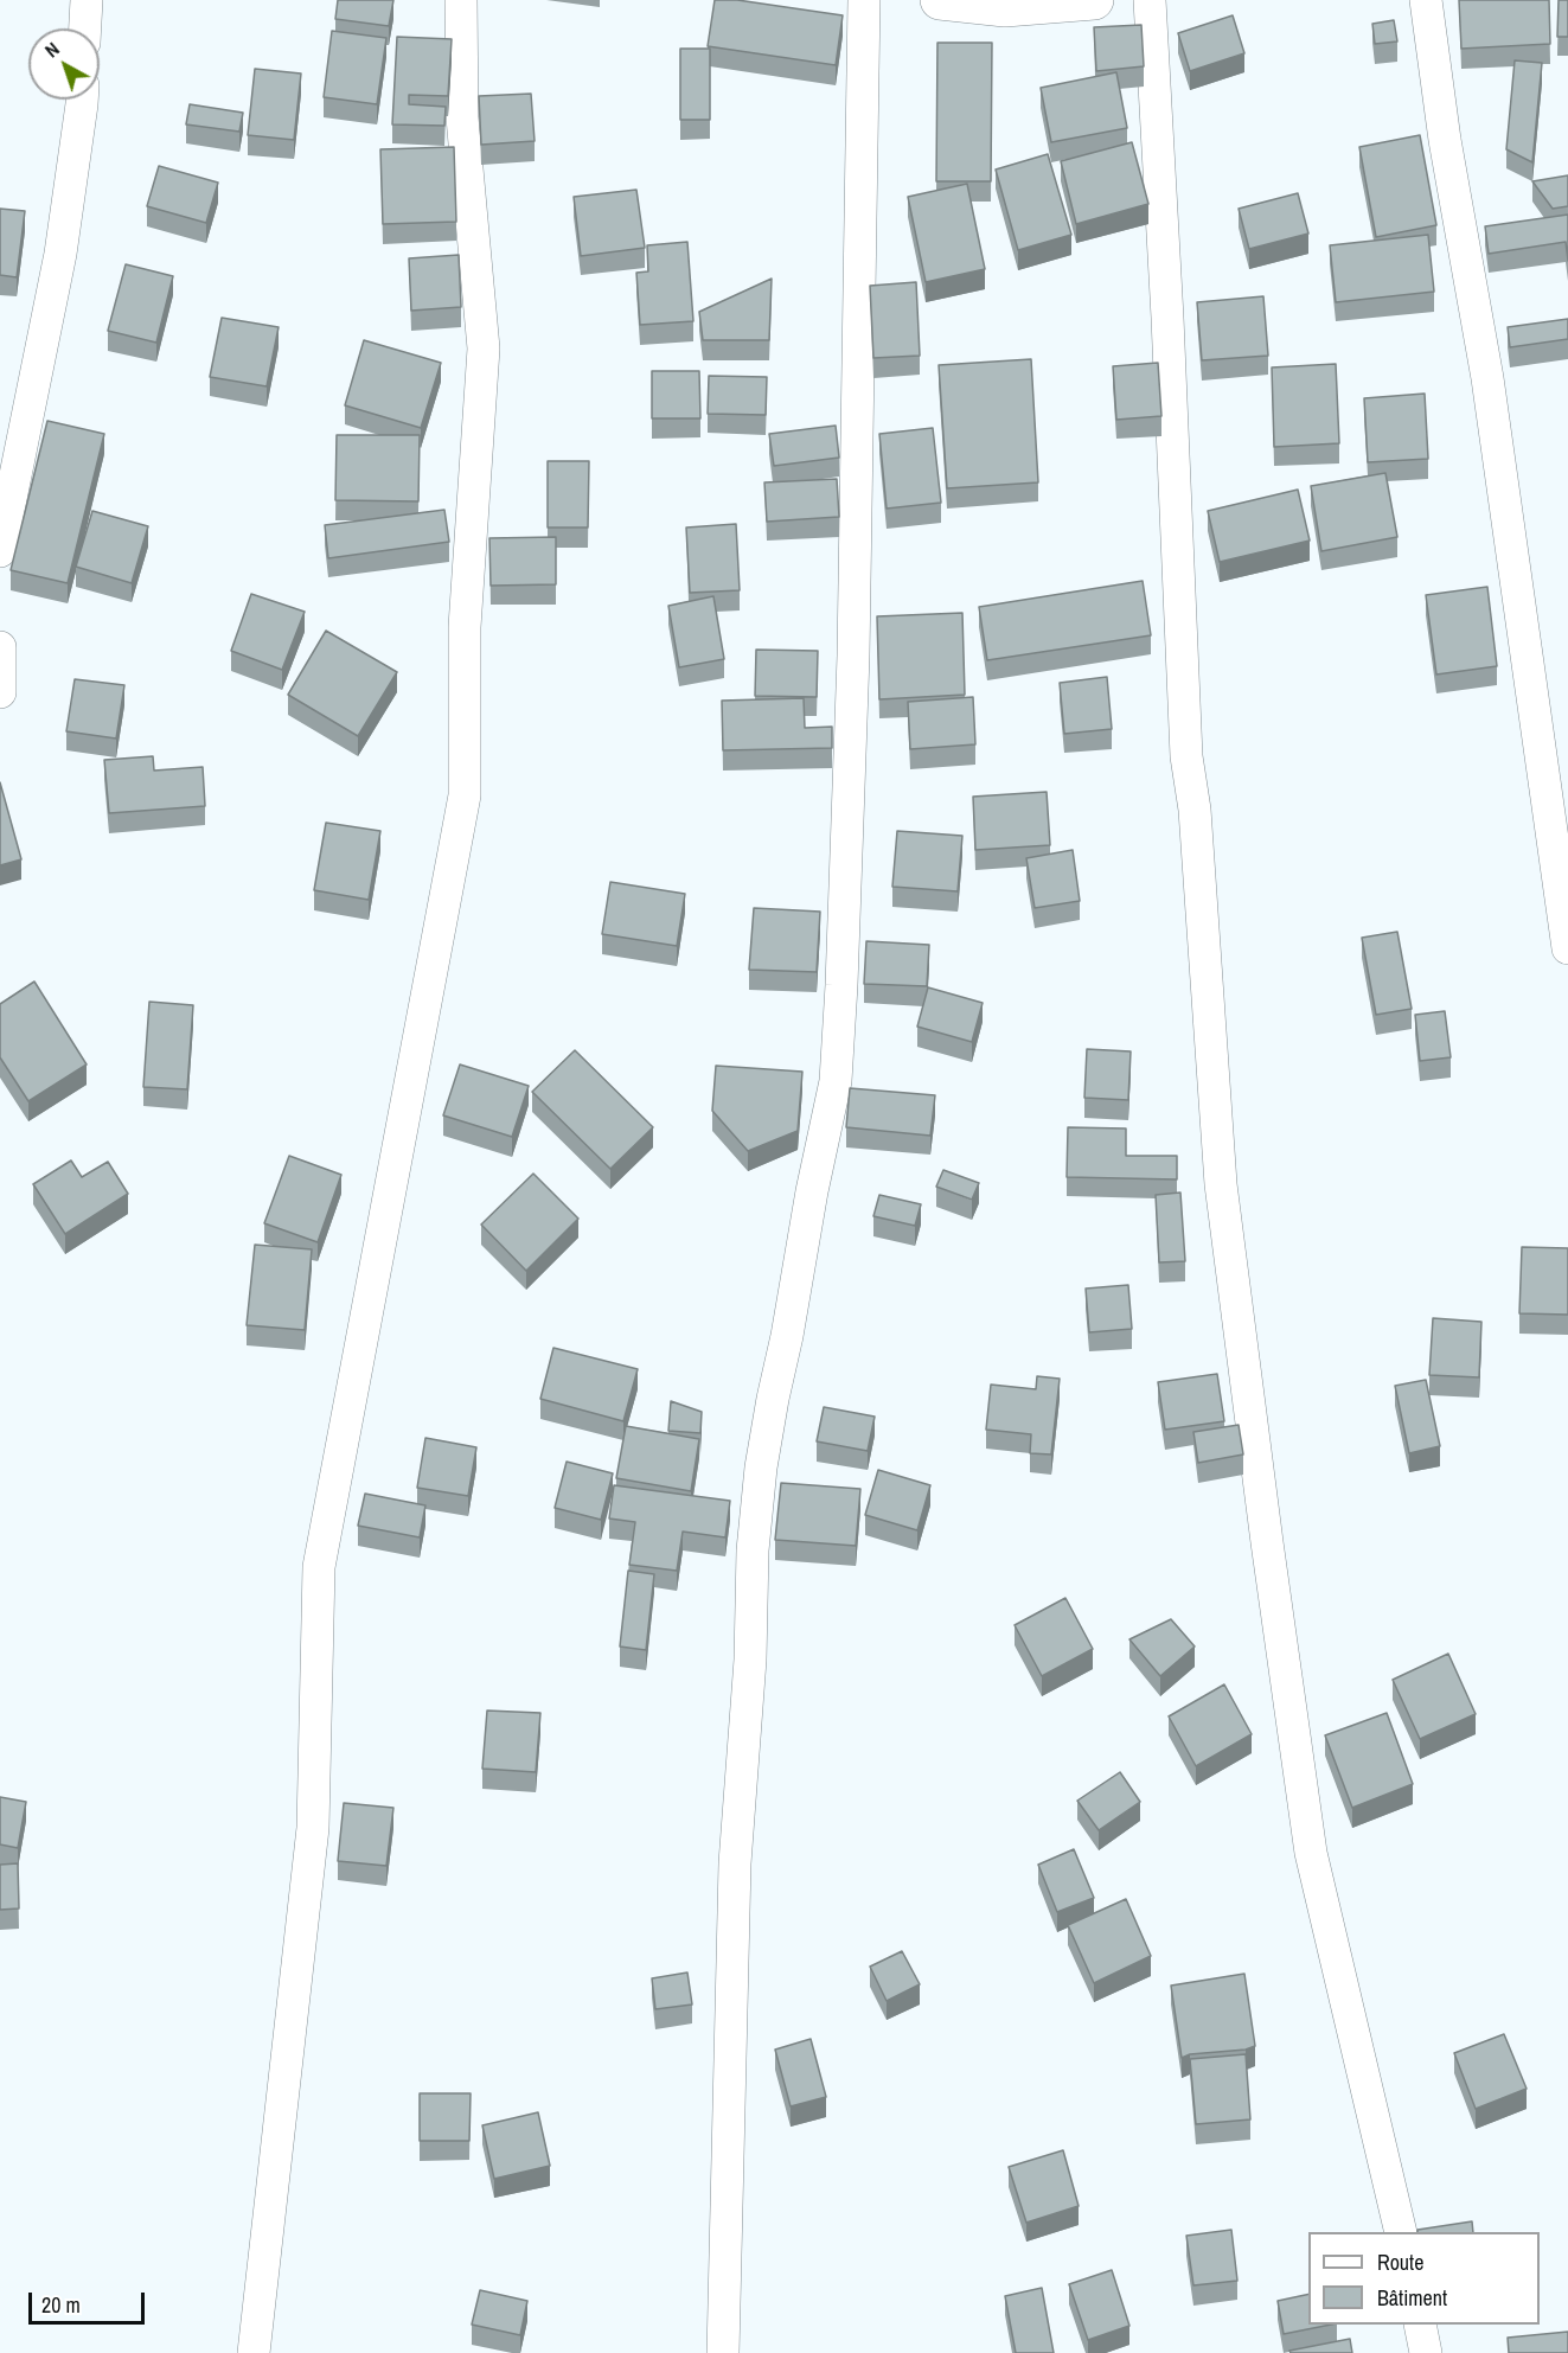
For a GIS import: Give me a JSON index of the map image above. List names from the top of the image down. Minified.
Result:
{"legend":["Route","Bâtiment"],"scale_bar":"20 m","north":"top left"}
